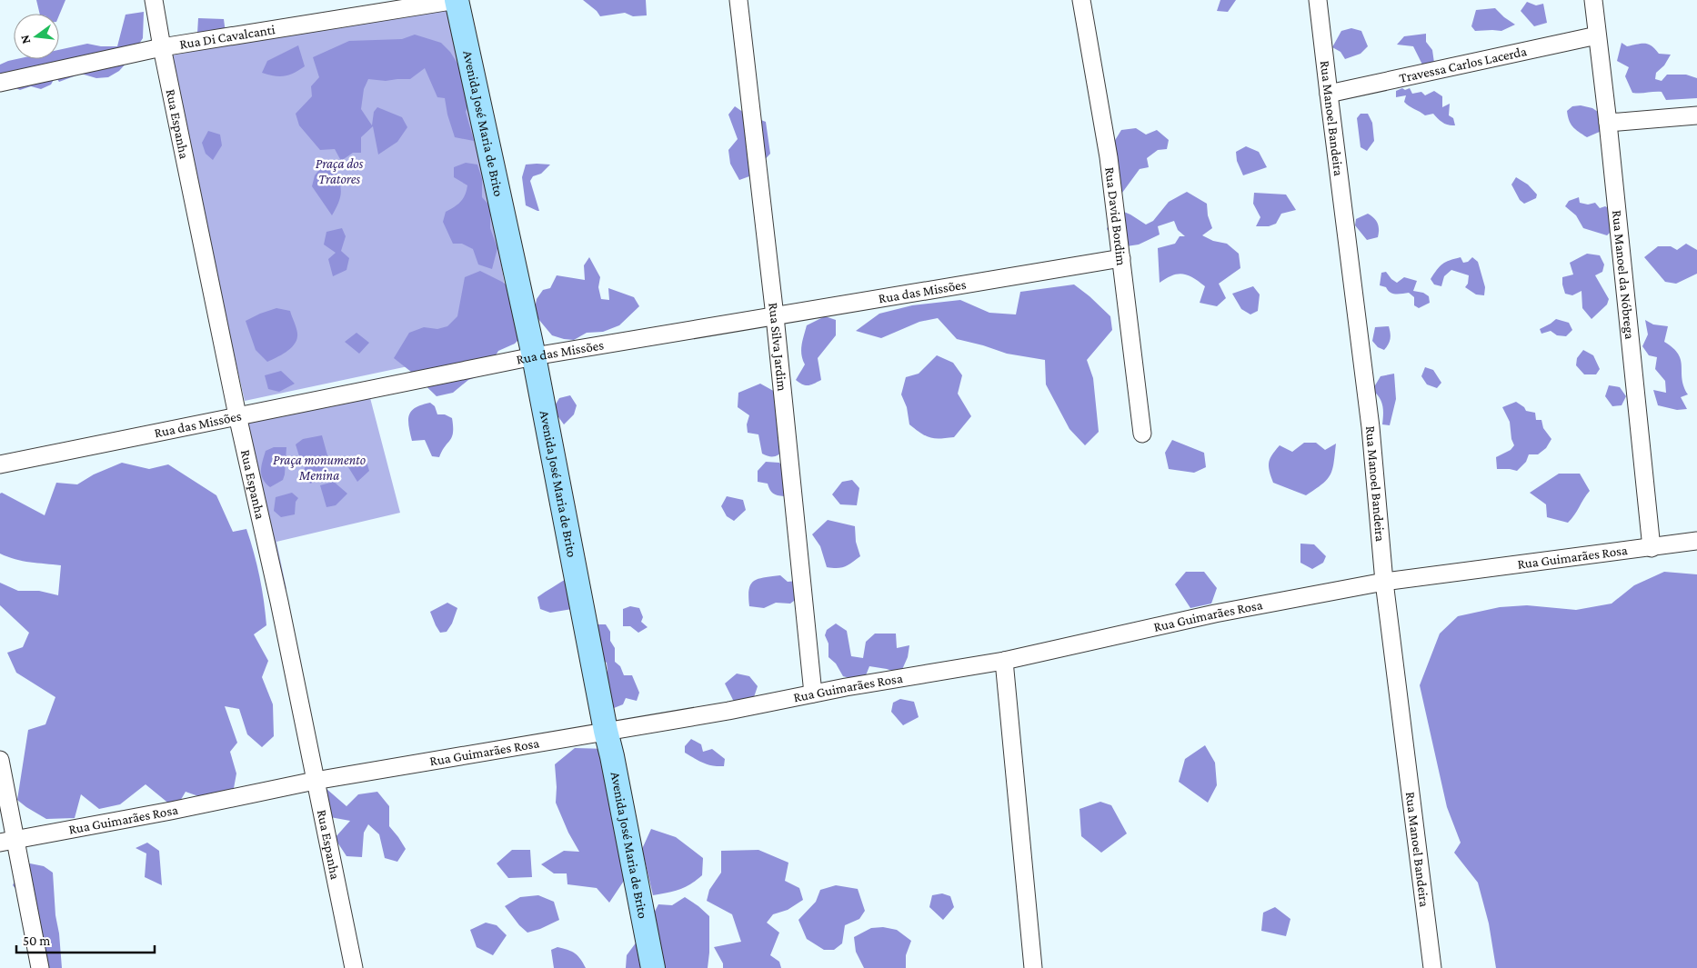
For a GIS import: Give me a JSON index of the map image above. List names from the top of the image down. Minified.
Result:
{"streets":{"main road":["Avenida José Maria de Brito"],"street":["Rua Di Cavalcanti","Travessa Carlos Lacerda","Rua Manoel Bandeira","Rua Espanha","Rua David Bordim","Rua Manoel da Nóbrega","Rua das Missões","Rua Silva Jardim","Rua Guimarães Rosa"]},"crossings":[["Rua Di Cavalcanti","Avenida José Maria de Brito"],["Rua Di Cavalcanti","Rua Espanha"],["Travessa Carlos Lacerda","Rua Manoel Bandeira"],["Travessa Carlos Lacerda","Rua Manoel da Nóbrega"],["Rua Manoel Bandeira","Rua Guimarães Rosa"],["Avenida José Maria de Brito","Rua das Missões"],["Avenida José Maria de Brito","Rua Guimarães Rosa"],["Rua Espanha","Rua das Missões"],["Rua Espanha","Rua Guimarães Rosa"],["Rua David Bordim","Rua das Missões"],["Rua Manoel da Nóbrega","Rua Guimarães Rosa"],["Rua das Missões","Rua Silva Jardim"],["Rua Silva Jardim","Rua Guimarães Rosa"]],"parks":["Praça dos Tratores","Praça monumento Menina"],"scale_bar":"50 m","north":"left"}
